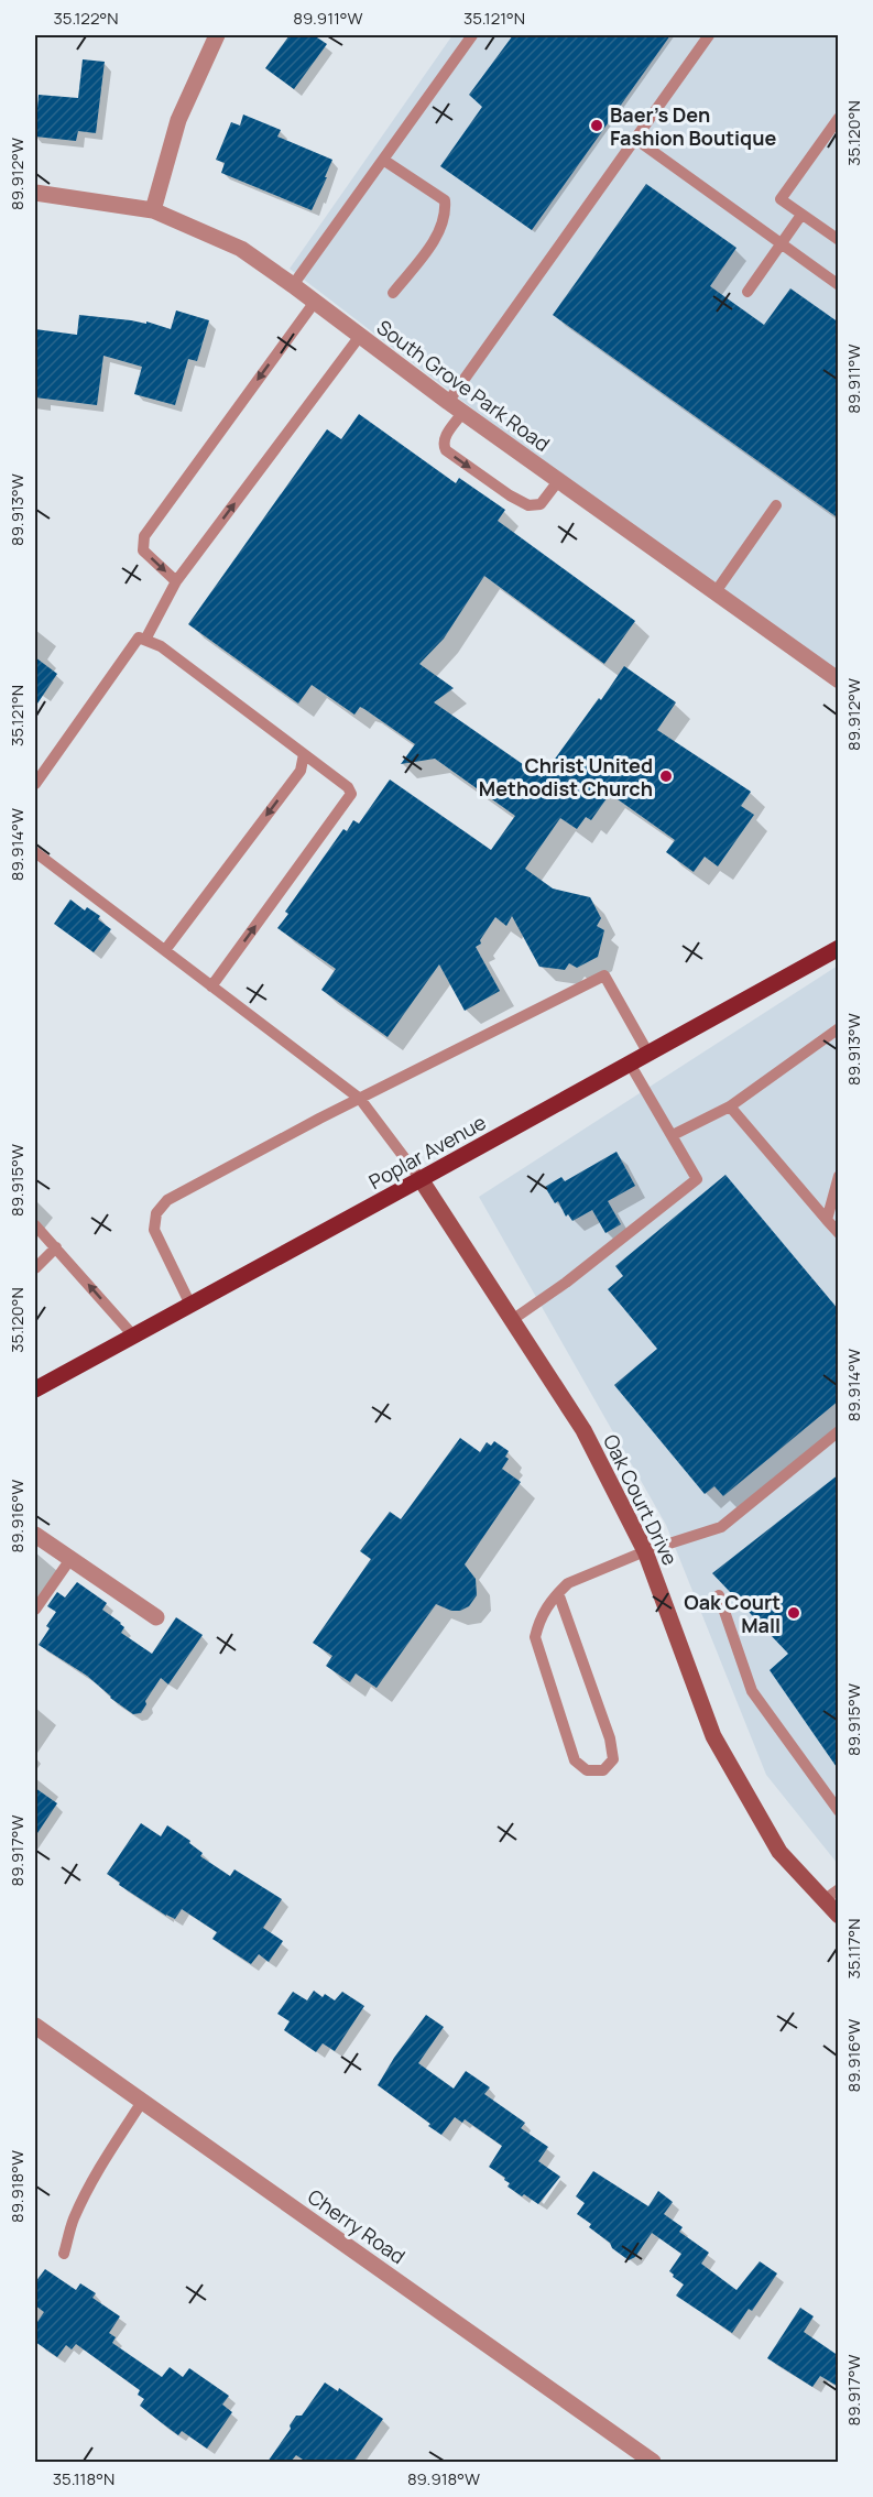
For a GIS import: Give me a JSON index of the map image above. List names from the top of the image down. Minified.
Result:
{"streets":{"main road":["Poplar Avenue"],"street":["South Grove Park Road","Oak Court Drive","Cherry Road"]},"crossings":[["Poplar Avenue","Oak Court Drive"]],"places":["Baer's Den Fashion Boutique","Christ United Methodist Church","Oak Court Mall"],"coordinates":["35.122°N","89.911°W","35.121°N","35.120°N","89.912°W","89.913°W","89.914°W","89.915°W","89.916°W","89.917°W","35.117°N","89.918°W","35.118°N"]}
